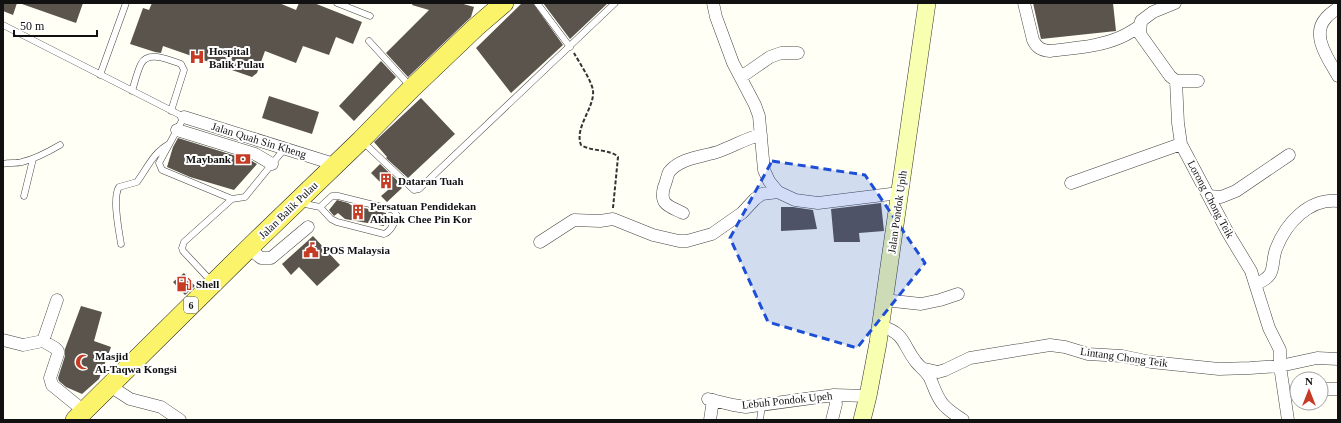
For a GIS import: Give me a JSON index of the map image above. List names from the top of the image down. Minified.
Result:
{"streets":{"main road":["Jalan Balik Pulau","Jalan Pondok Upih","6"],"street":["Jalan Quah Sin Kheng","Lorong Chong Teik","Lintang Chong Teik","Lebuh Pondok Upeh"]},"crossings":[["Jalan Quah Sin Kheng","Jalan Balik Pulau"],["Lorong Chong Teik","Lintang Chong Teik"],["Jalan Pondok Upih","Lebuh Pondok Upeh"]],"places":{"hospital":["Hospital Balik Pulau"],"bank":["Maybank"],"building":["Dataran Tuah","Persatuan Pendidekan Akhlak Chee Pin Kor"],"public building":["POS Malaysia"],"fuel station":["Shell"],"mosque":["Masjid Al-Taqwa Kongsi"]},"scale_bar":"50 m","north":"top"}
